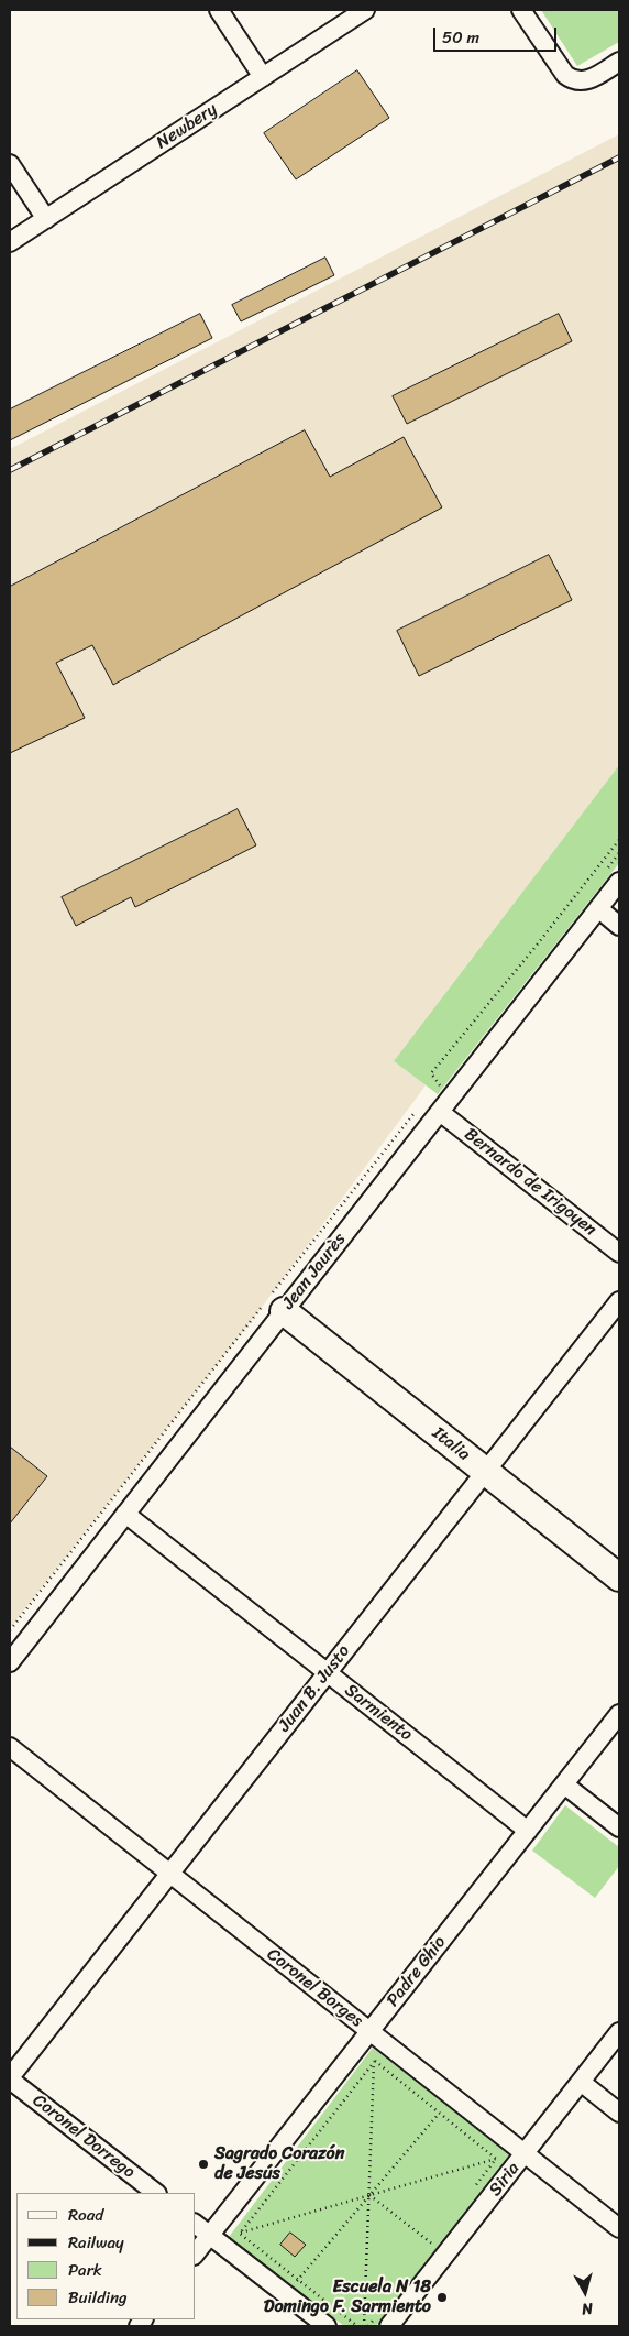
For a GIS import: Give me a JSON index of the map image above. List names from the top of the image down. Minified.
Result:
{"streets":{"street":["Newbery","Bernardo de Irigoyen","Jean Jaurès","Italia","Juan B. Justo","Sarmiento","Padre Ghio","Coronel Borges","Coronel Dorrego","Siria"]},"crossings":[["Bernardo de Irigoyen","Jean Jaurès"],["Jean Jaurès","Italia"],["Jean Jaurès","Sarmiento"],["Italia","Juan B. Justo"],["Juan B. Justo","Sarmiento"],["Juan B. Justo","Coronel Borges"],["Juan B. Justo","Coronel Dorrego"],["Sarmiento","Padre Ghio"],["Padre Ghio","Coronel Borges"],["Coronel Borges","Siria"]],"places":["Sagrado Corazón de Jesús","Escuela N 18 Domingo F. Sarmiento"],"legend":["Road","Railway","Park","Building"],"scale_bar":"50 m","north":"bottom"}
